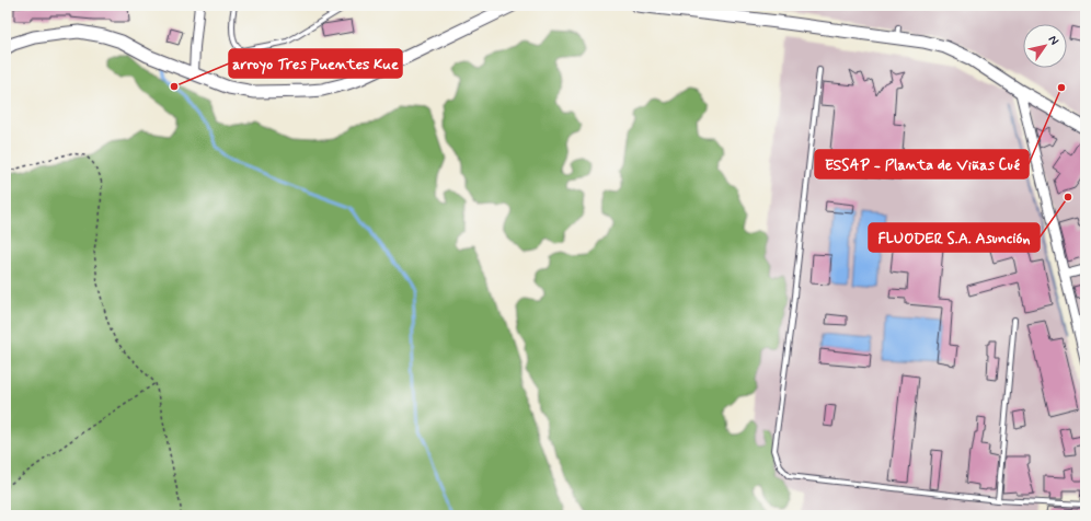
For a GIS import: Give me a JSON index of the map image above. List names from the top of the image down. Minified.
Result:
{"places":["arroyo Tres Puentes Kue","ESSAP - Planta de Viñas Cué","FLUODER S.A. Asunción"],"north":"top right"}
